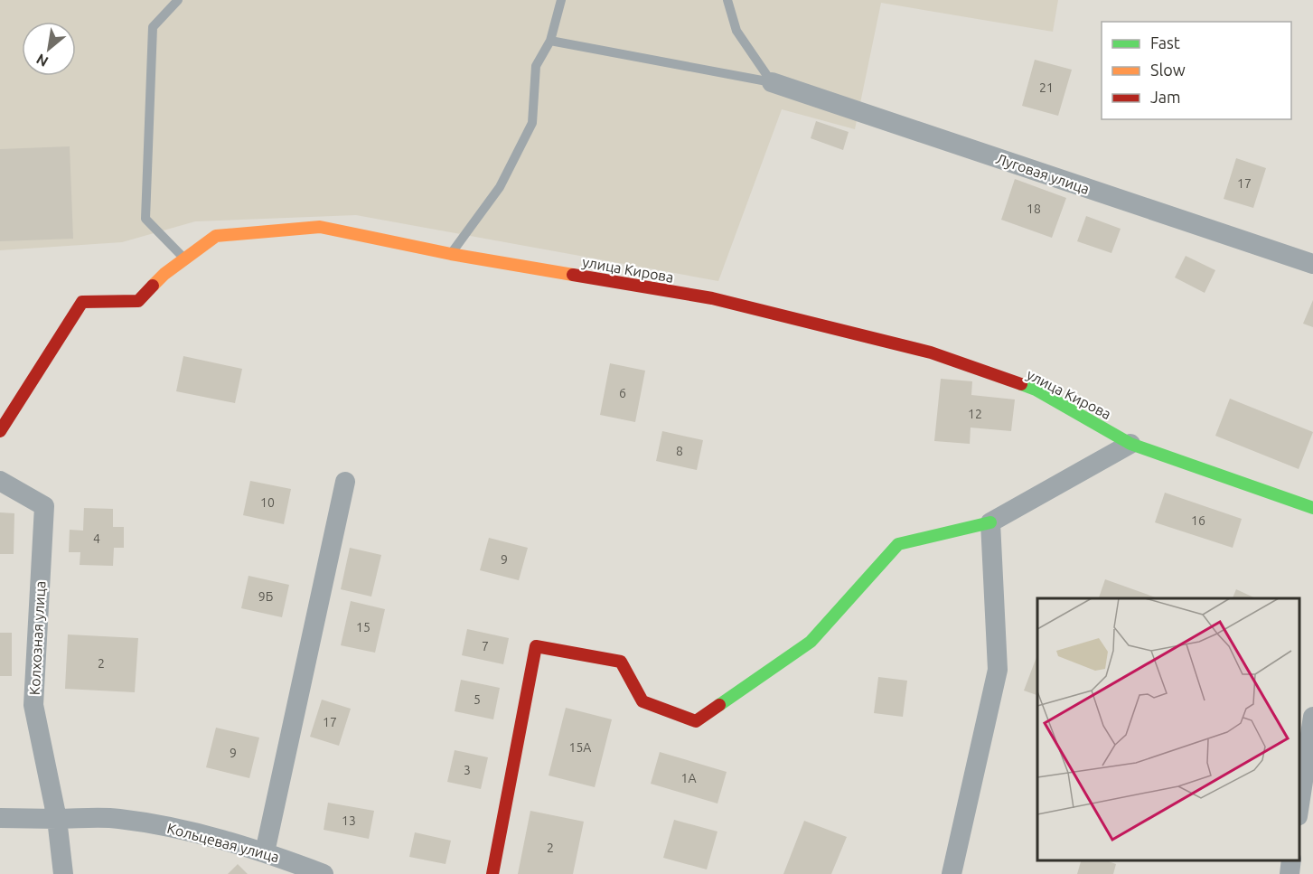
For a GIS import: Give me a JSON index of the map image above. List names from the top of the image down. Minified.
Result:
{"streets":{"street":["Луговая улица","улица Кирова","Колхозная улица","Кольцевая улица"]},"crossings":[["Колхозная улица","Кольцевая улица"]],"house_numbers":["21","17","18","6","12","8","10","16","4","9","9Б","15","7","2","5","17","15А","9","3","1А","13","2"],"legend":["Fast","Slow","Jam"],"north":"bottom left"}
